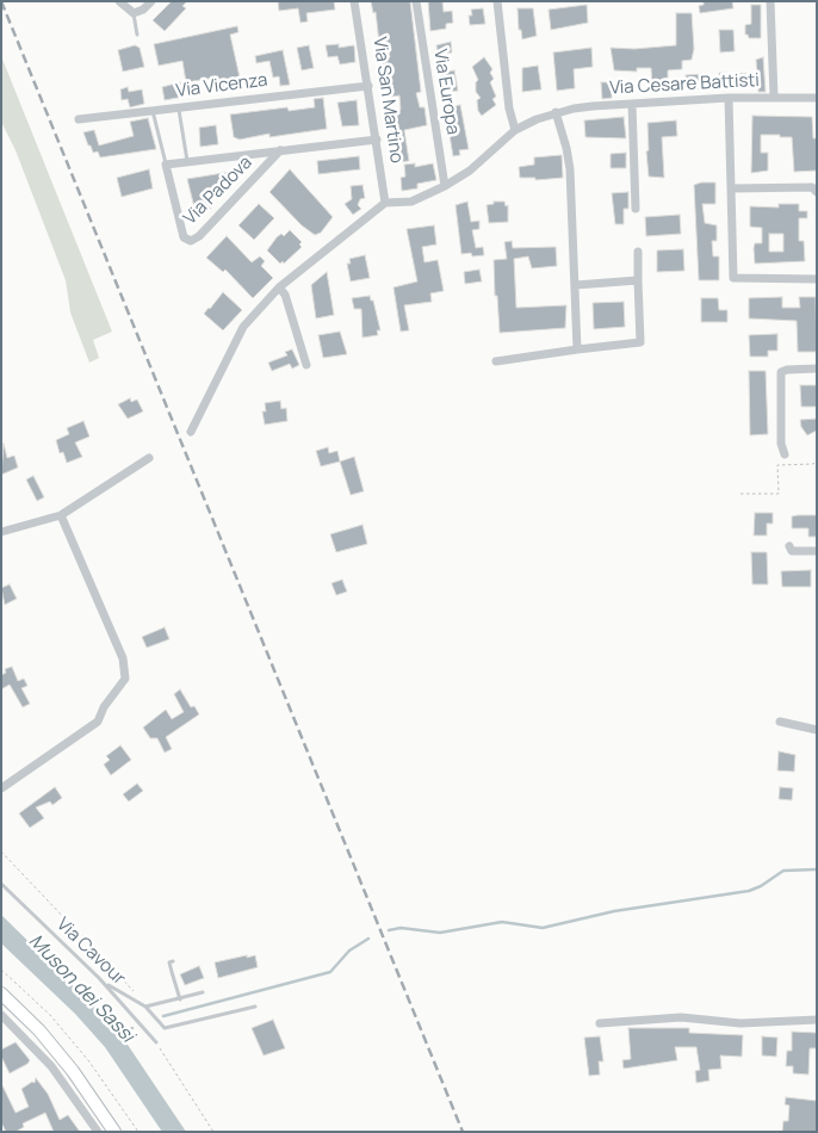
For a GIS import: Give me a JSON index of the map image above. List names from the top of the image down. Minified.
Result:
{"streets":{"street":["Via Cesare Battisti","Via Vicenza","Via Europa","Via San Martino","Via Padova"],"lane":["Via Cavour"]},"crossings":[["Via Cesare Battisti","Via Europa"],["Via Cesare Battisti","Via San Martino"],["Via Vicenza","Via San Martino"],["Via San Martino","Via Padova"]],"water":["Muson dei Sassi"]}
